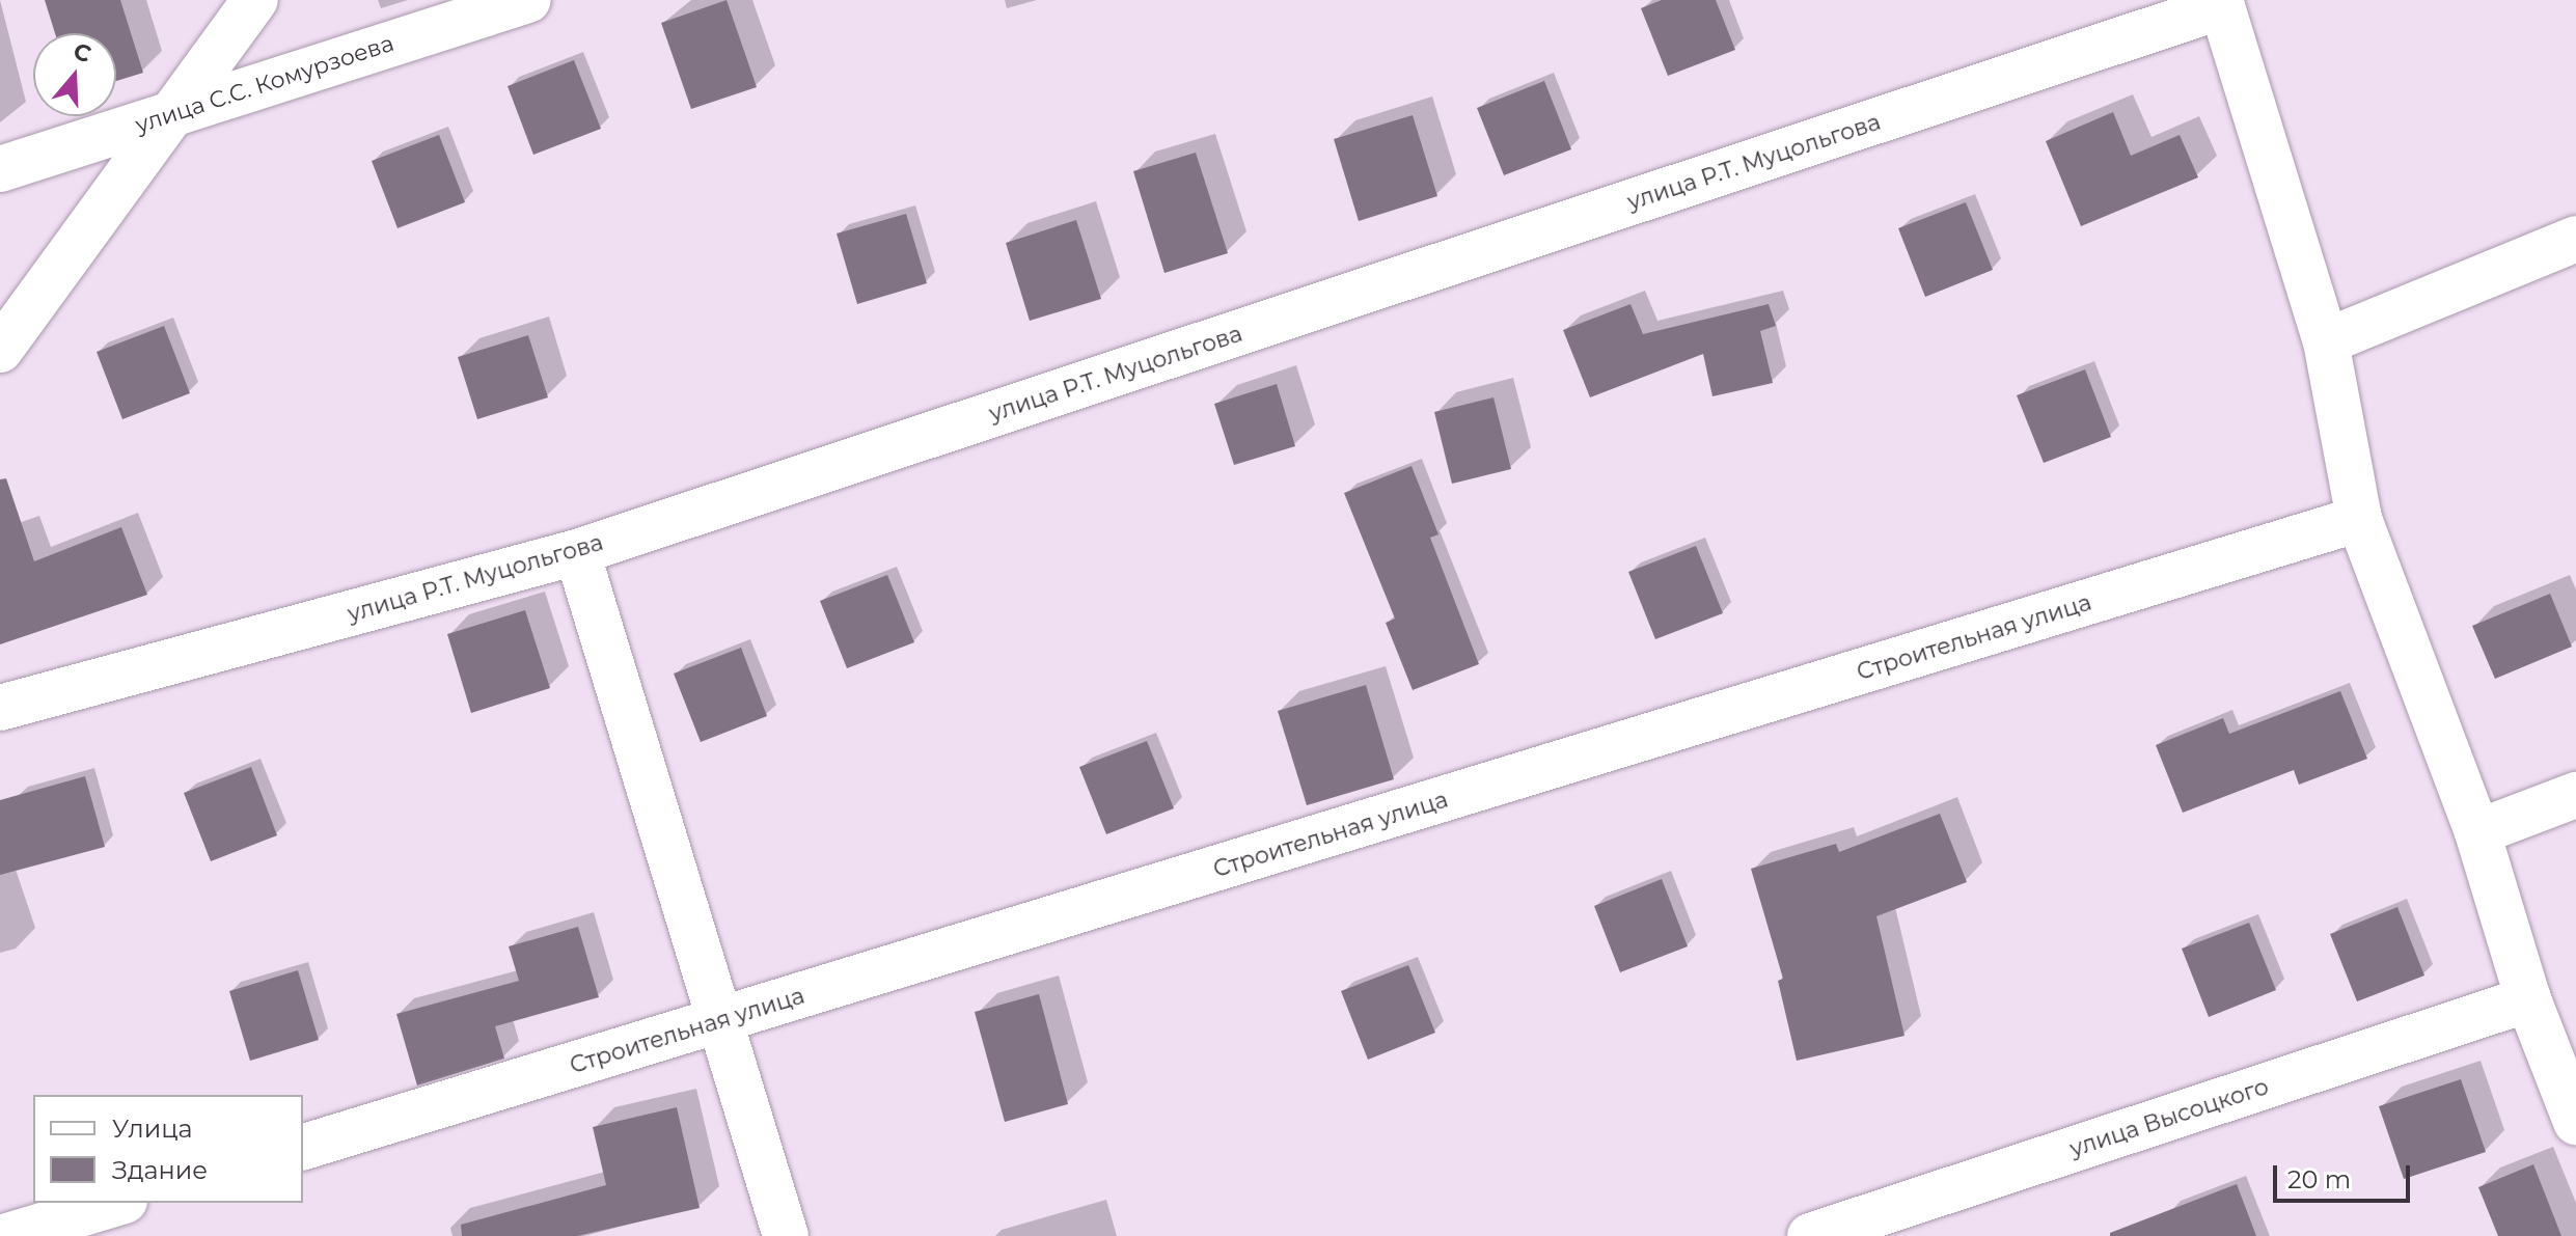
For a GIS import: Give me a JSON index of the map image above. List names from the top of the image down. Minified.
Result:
{"streets":{"street":["улица С.С. Комурзоева","улица Р.Т. Муцольгова","Строительная улица","улица Высоцкого"]},"legend":["Улица","Здание"],"scale_bar":"20 m","north":"top"}
